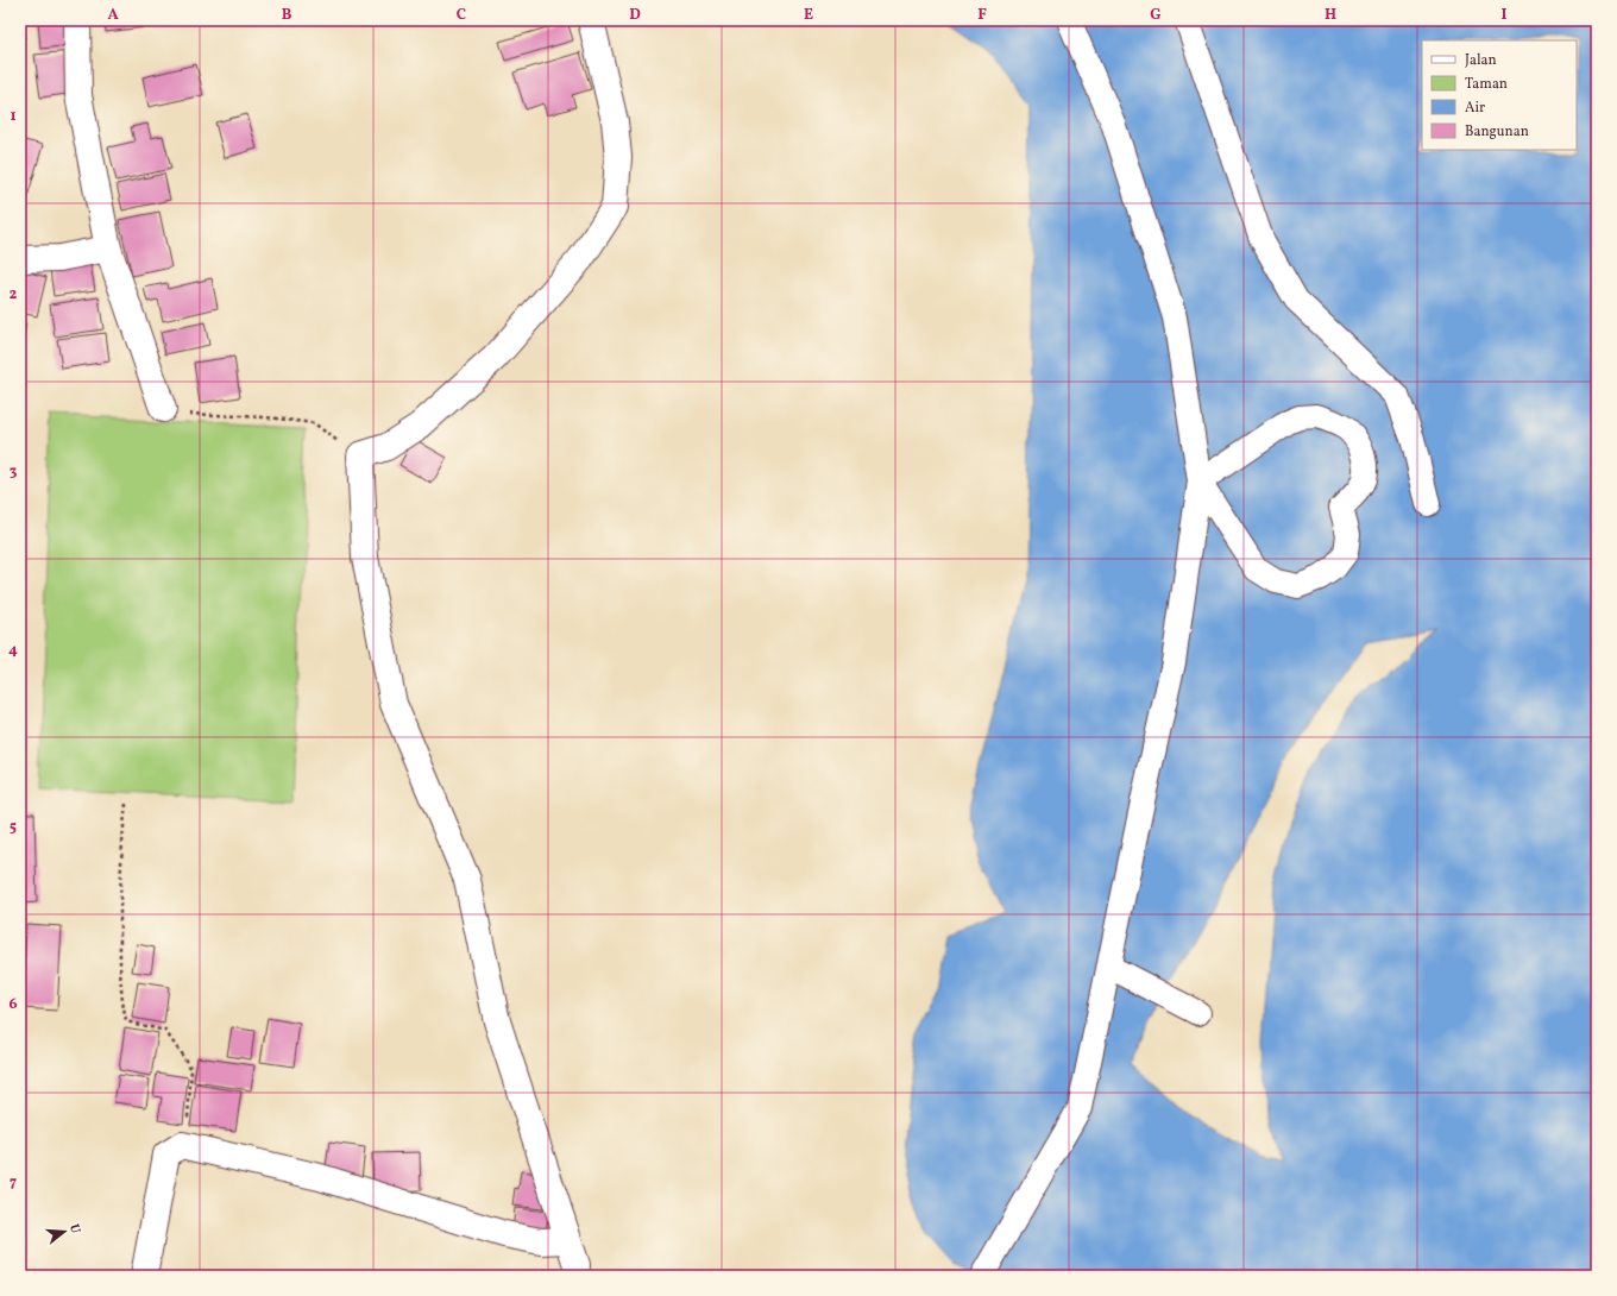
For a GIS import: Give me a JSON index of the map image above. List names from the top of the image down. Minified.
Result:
{"legend":["Jalan","Taman","Air","Bangunan"],"north":"right","grid":{"columns":["A","B","C","D","E","F","G","H","I"],"rows":["1","2","3","4","5","6","7"]}}
